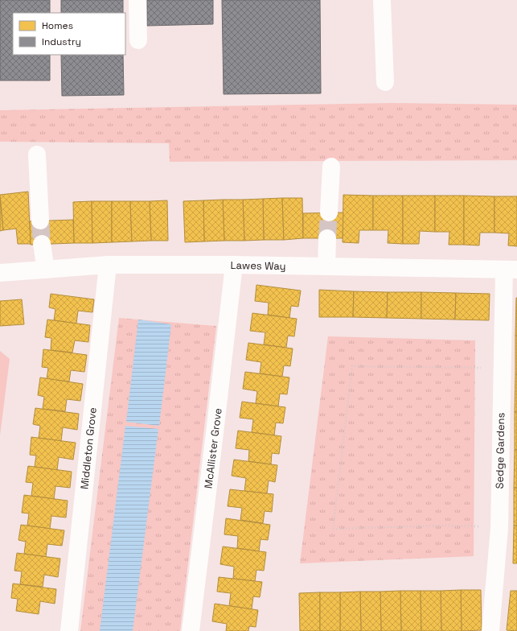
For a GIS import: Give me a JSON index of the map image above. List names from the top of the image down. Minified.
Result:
{"streets":{"street":["Lawes Way","Middleton Grove","McAllister Grove","Sedge Gardens"]},"crossings":[["Lawes Way","Middleton Grove"],["Lawes Way","McAllister Grove"],["Lawes Way","Sedge Gardens"]],"legend":["Homes","Industry"]}
